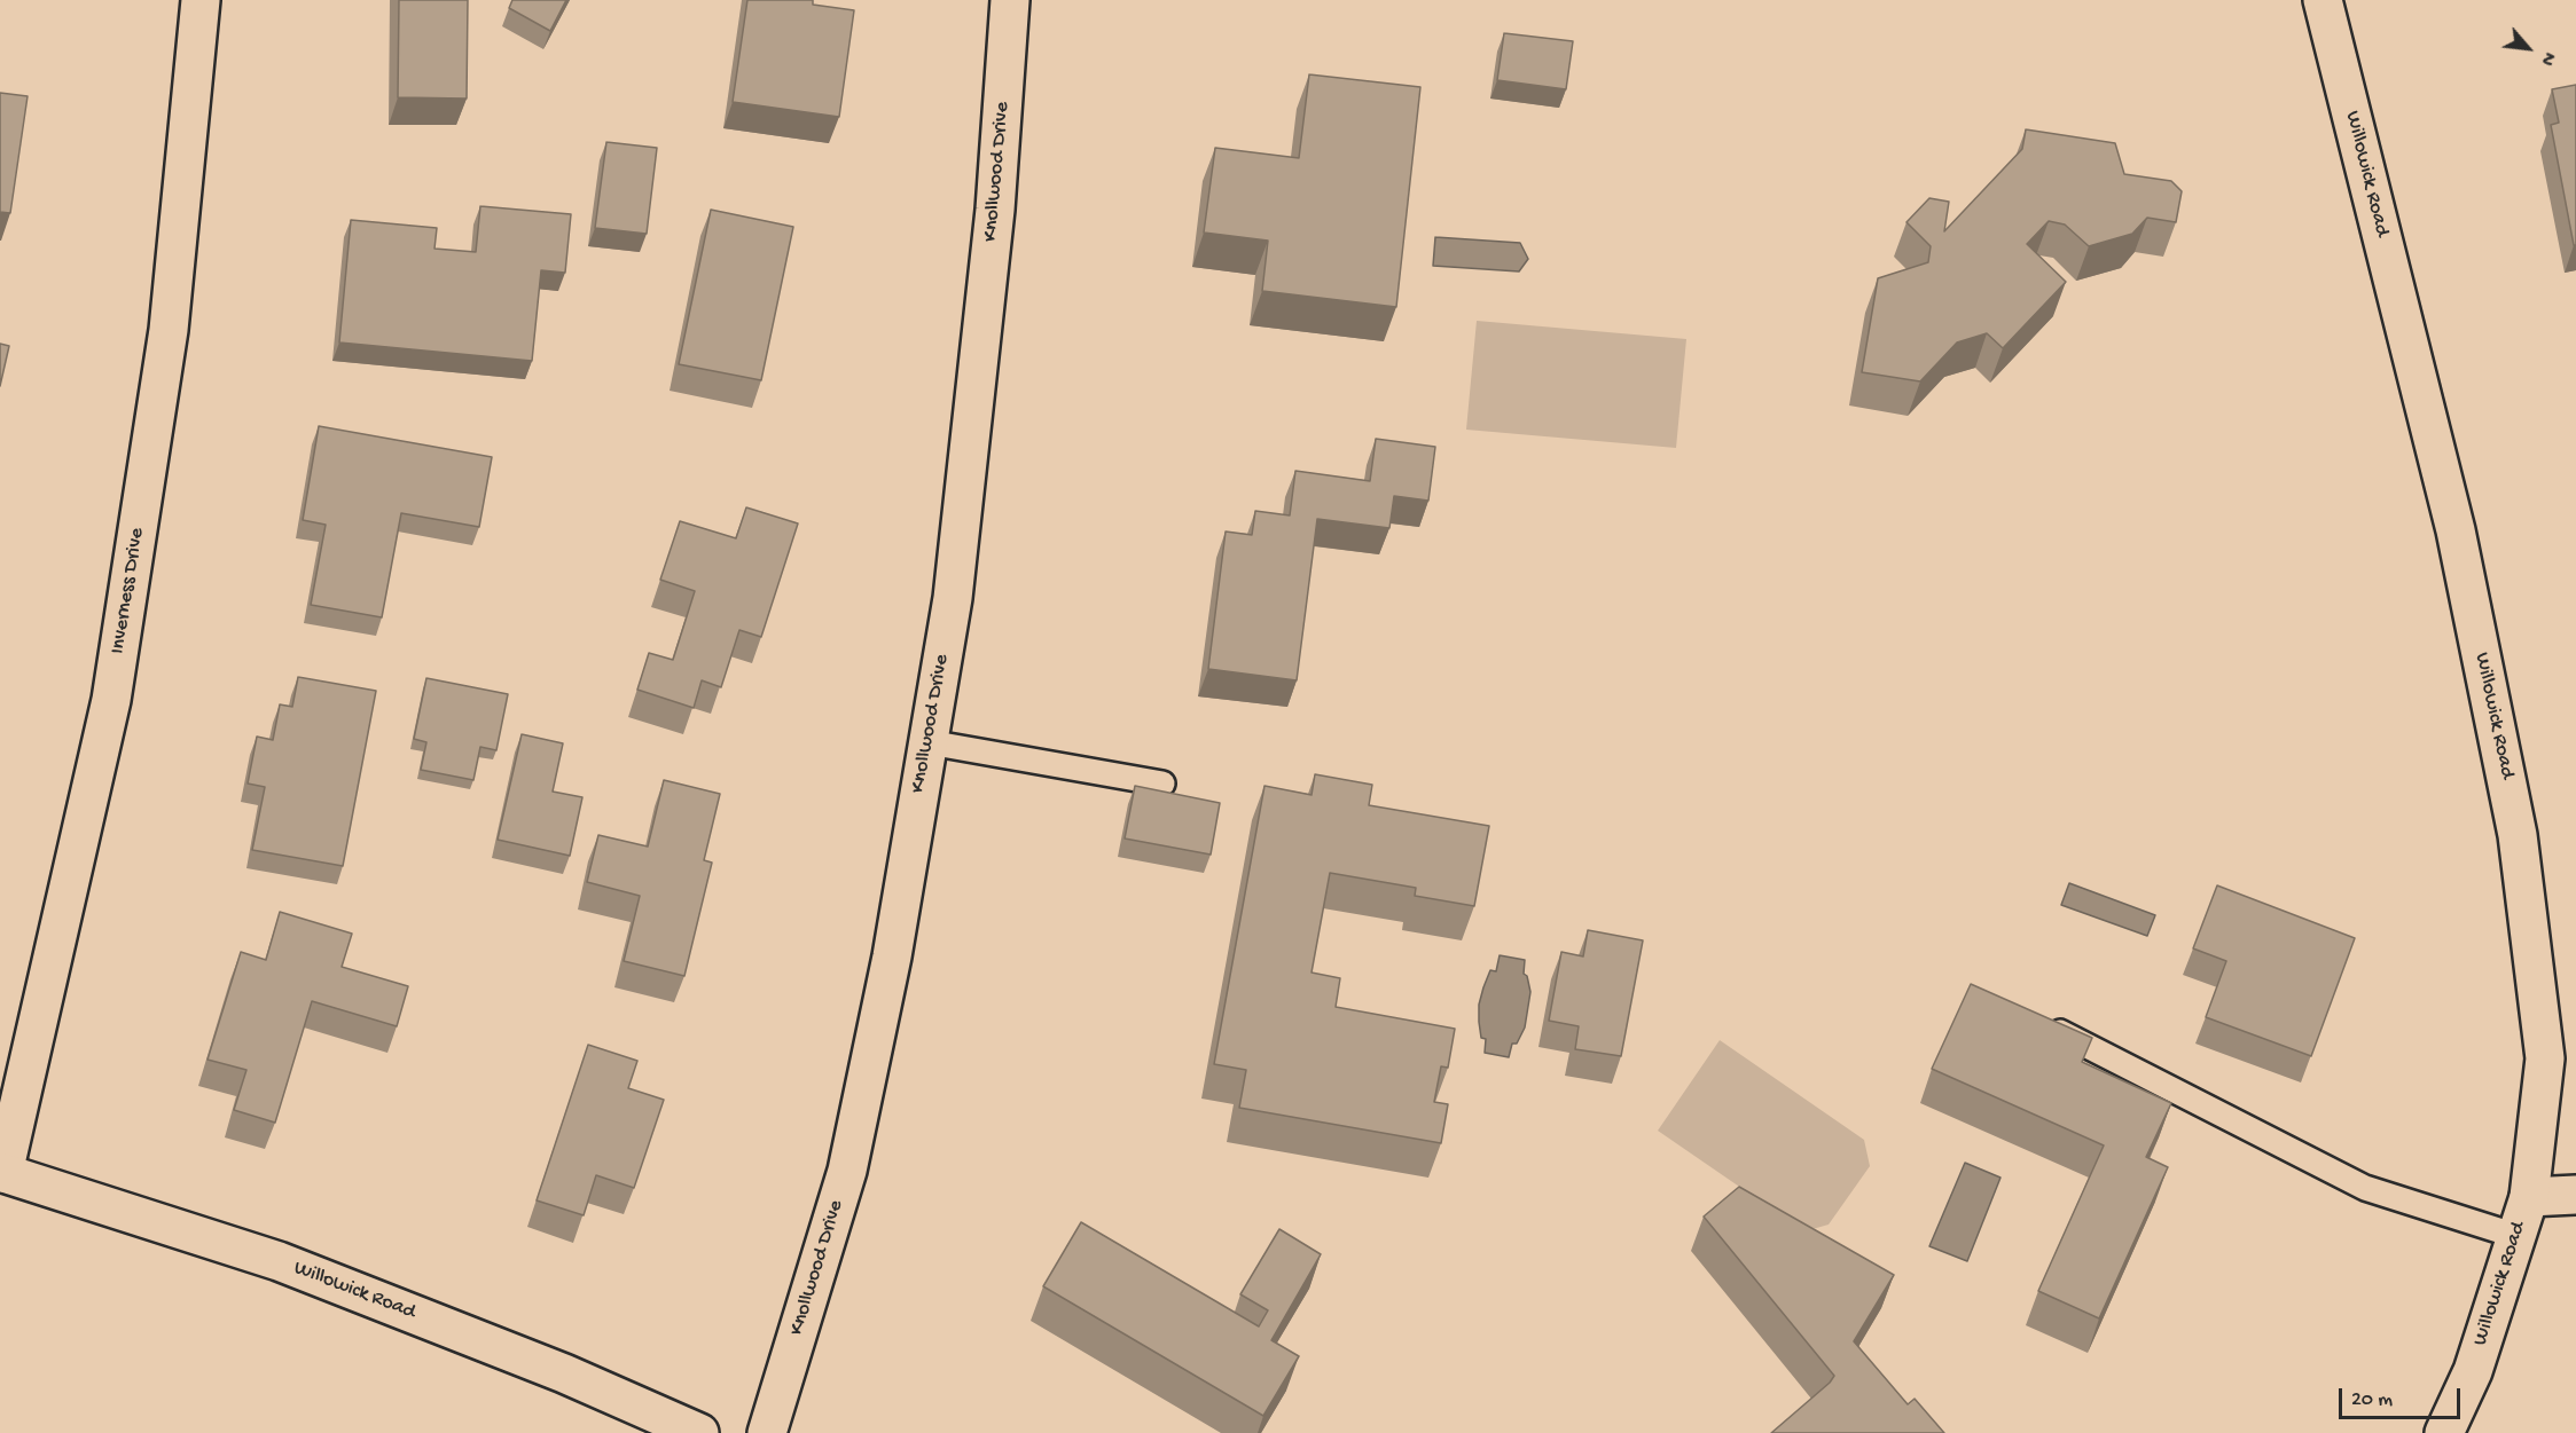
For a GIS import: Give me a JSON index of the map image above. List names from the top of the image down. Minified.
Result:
{"streets":{"street":["Knollwood Drive","Willowick Road","Inverness Drive"]},"crossings":[["Willowick Road","Inverness Drive"]],"scale_bar":"20 m","north":"bottom right"}
